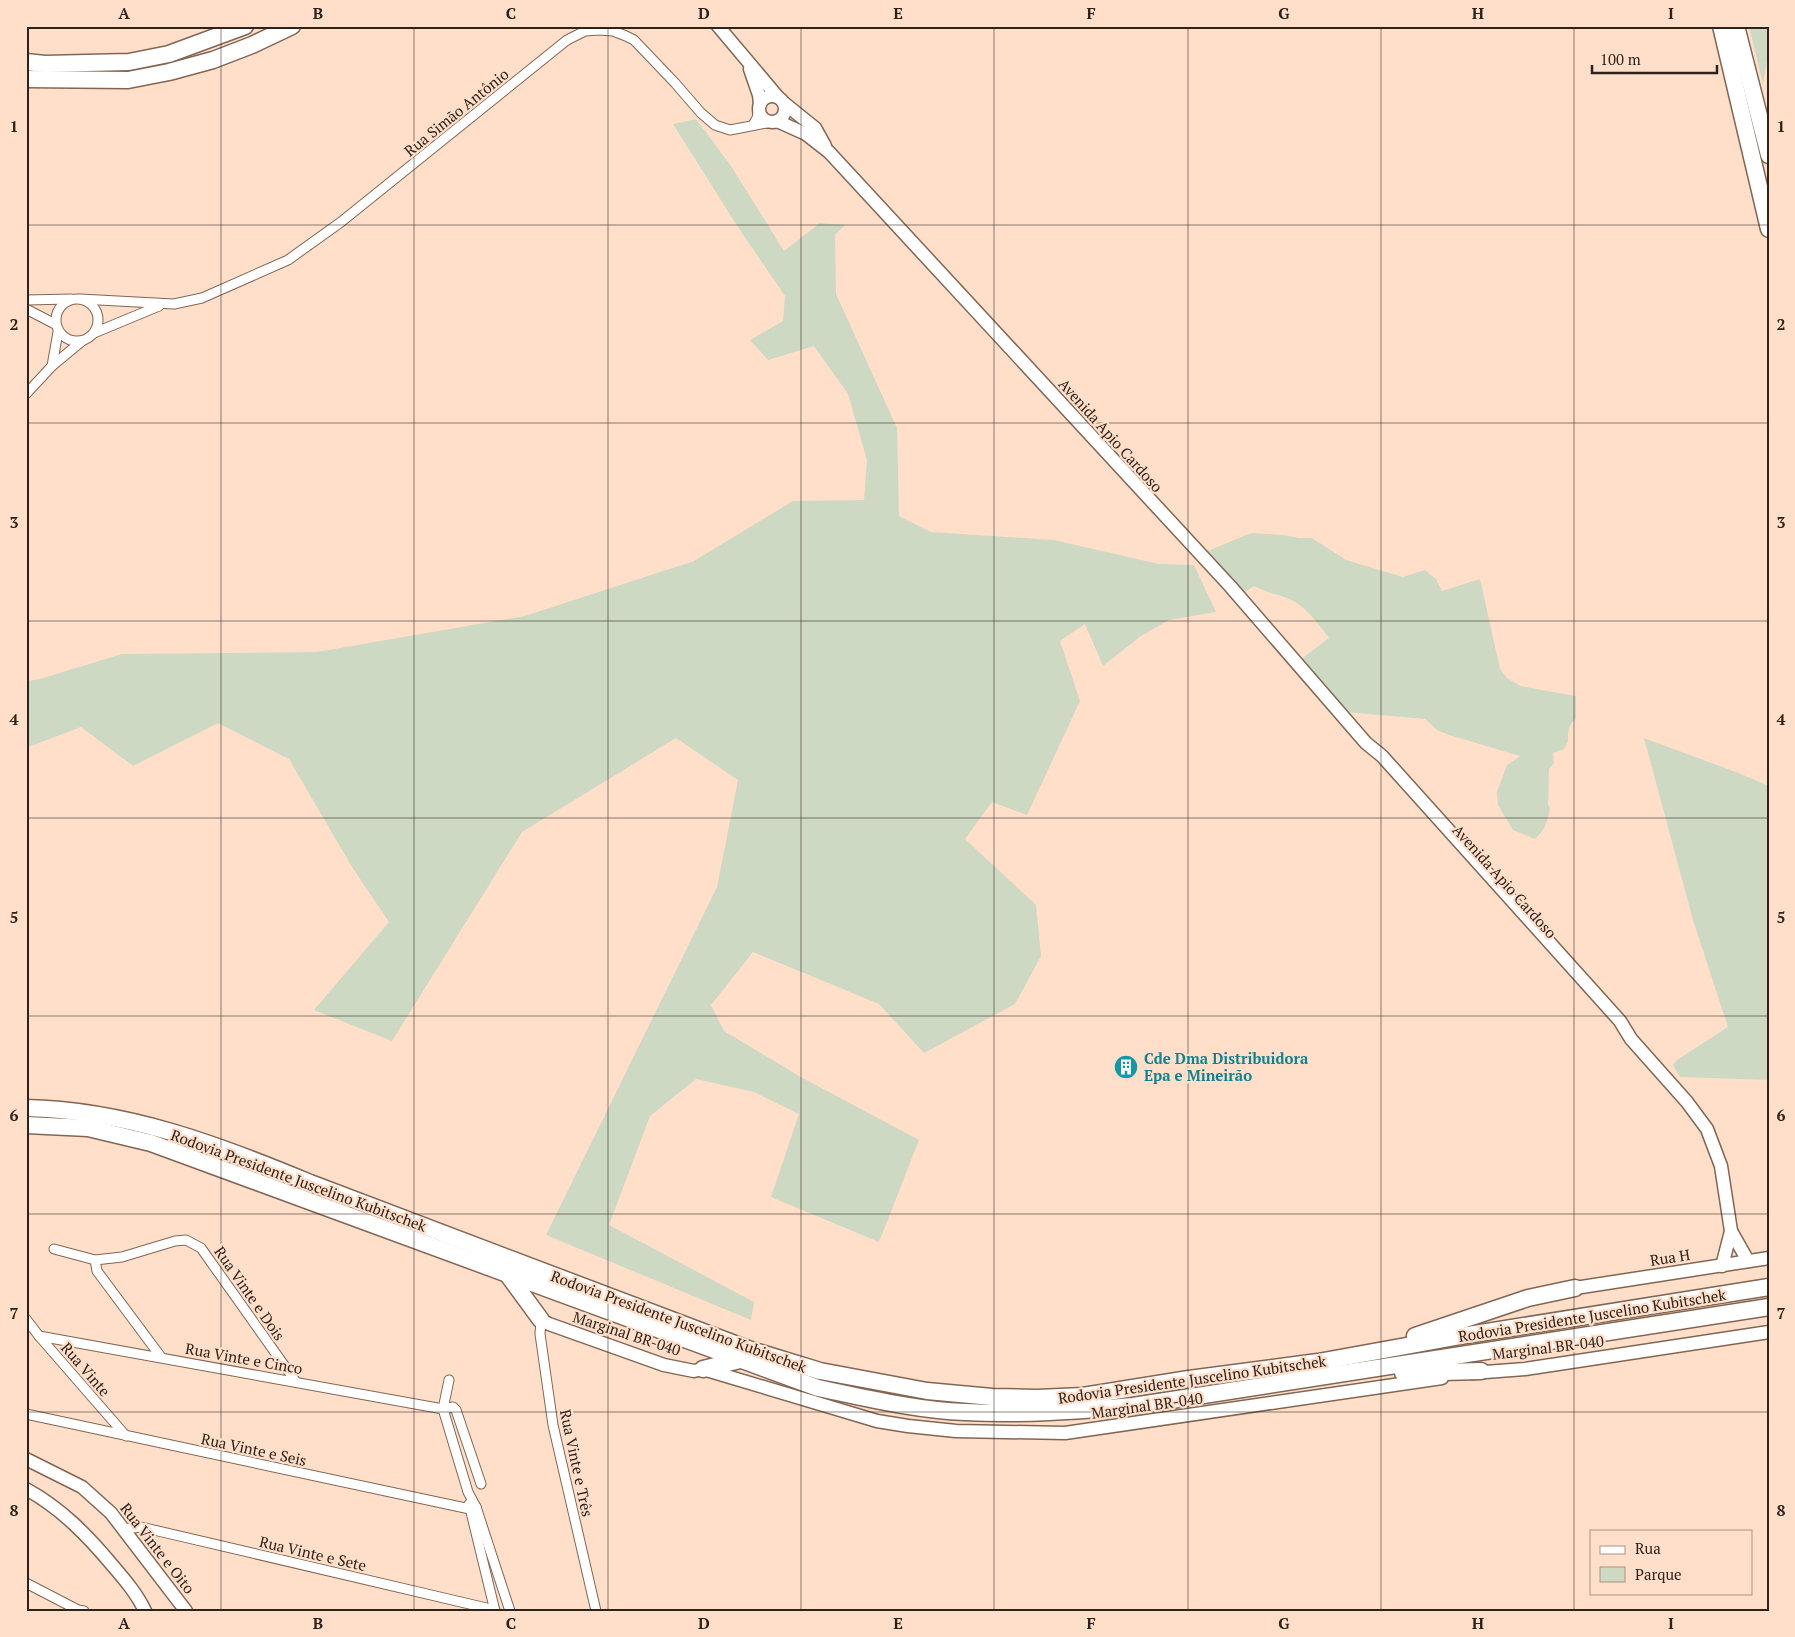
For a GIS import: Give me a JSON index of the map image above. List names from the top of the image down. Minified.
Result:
{"streets":{"highway":["Rodovia Presidente Juscelino Kubitschek"],"main road":["Avenida Apio Cardoso","Rua H","Marginal BR-040","Rua Vinte e Oito"],"street":["Rua Simão Antônio","Rua Vinte e Dois","Rua Vinte e Cinco","Rua Vinte","Rua Vinte e Seis","Rua Vinte e Três","Rua Vinte e Sete"]},"crossings":[["Rua Simão Antônio","Avenida Apio Cardoso"],["Avenida Apio Cardoso","Rua H"],["Rua Vinte e Dois","Rua Vinte e Cinco"],["Marginal BR-040","Rua Vinte e Três"],["Rua Vinte e Cinco","Rua Vinte"],["Rua Vinte","Rua Vinte e Seis"],["Rua Vinte e Oito","Rua Vinte e Sete"]],"places":{"building":["Cde Dma Distribuidora Epa e Mineirão"]},"legend":["Rua","Parque"],"scale_bar":"100 m","grid":{"columns":["A","B","C","D","E","F","G","H","I"],"rows":["1","2","3","4","5","6","7","8"]}}
